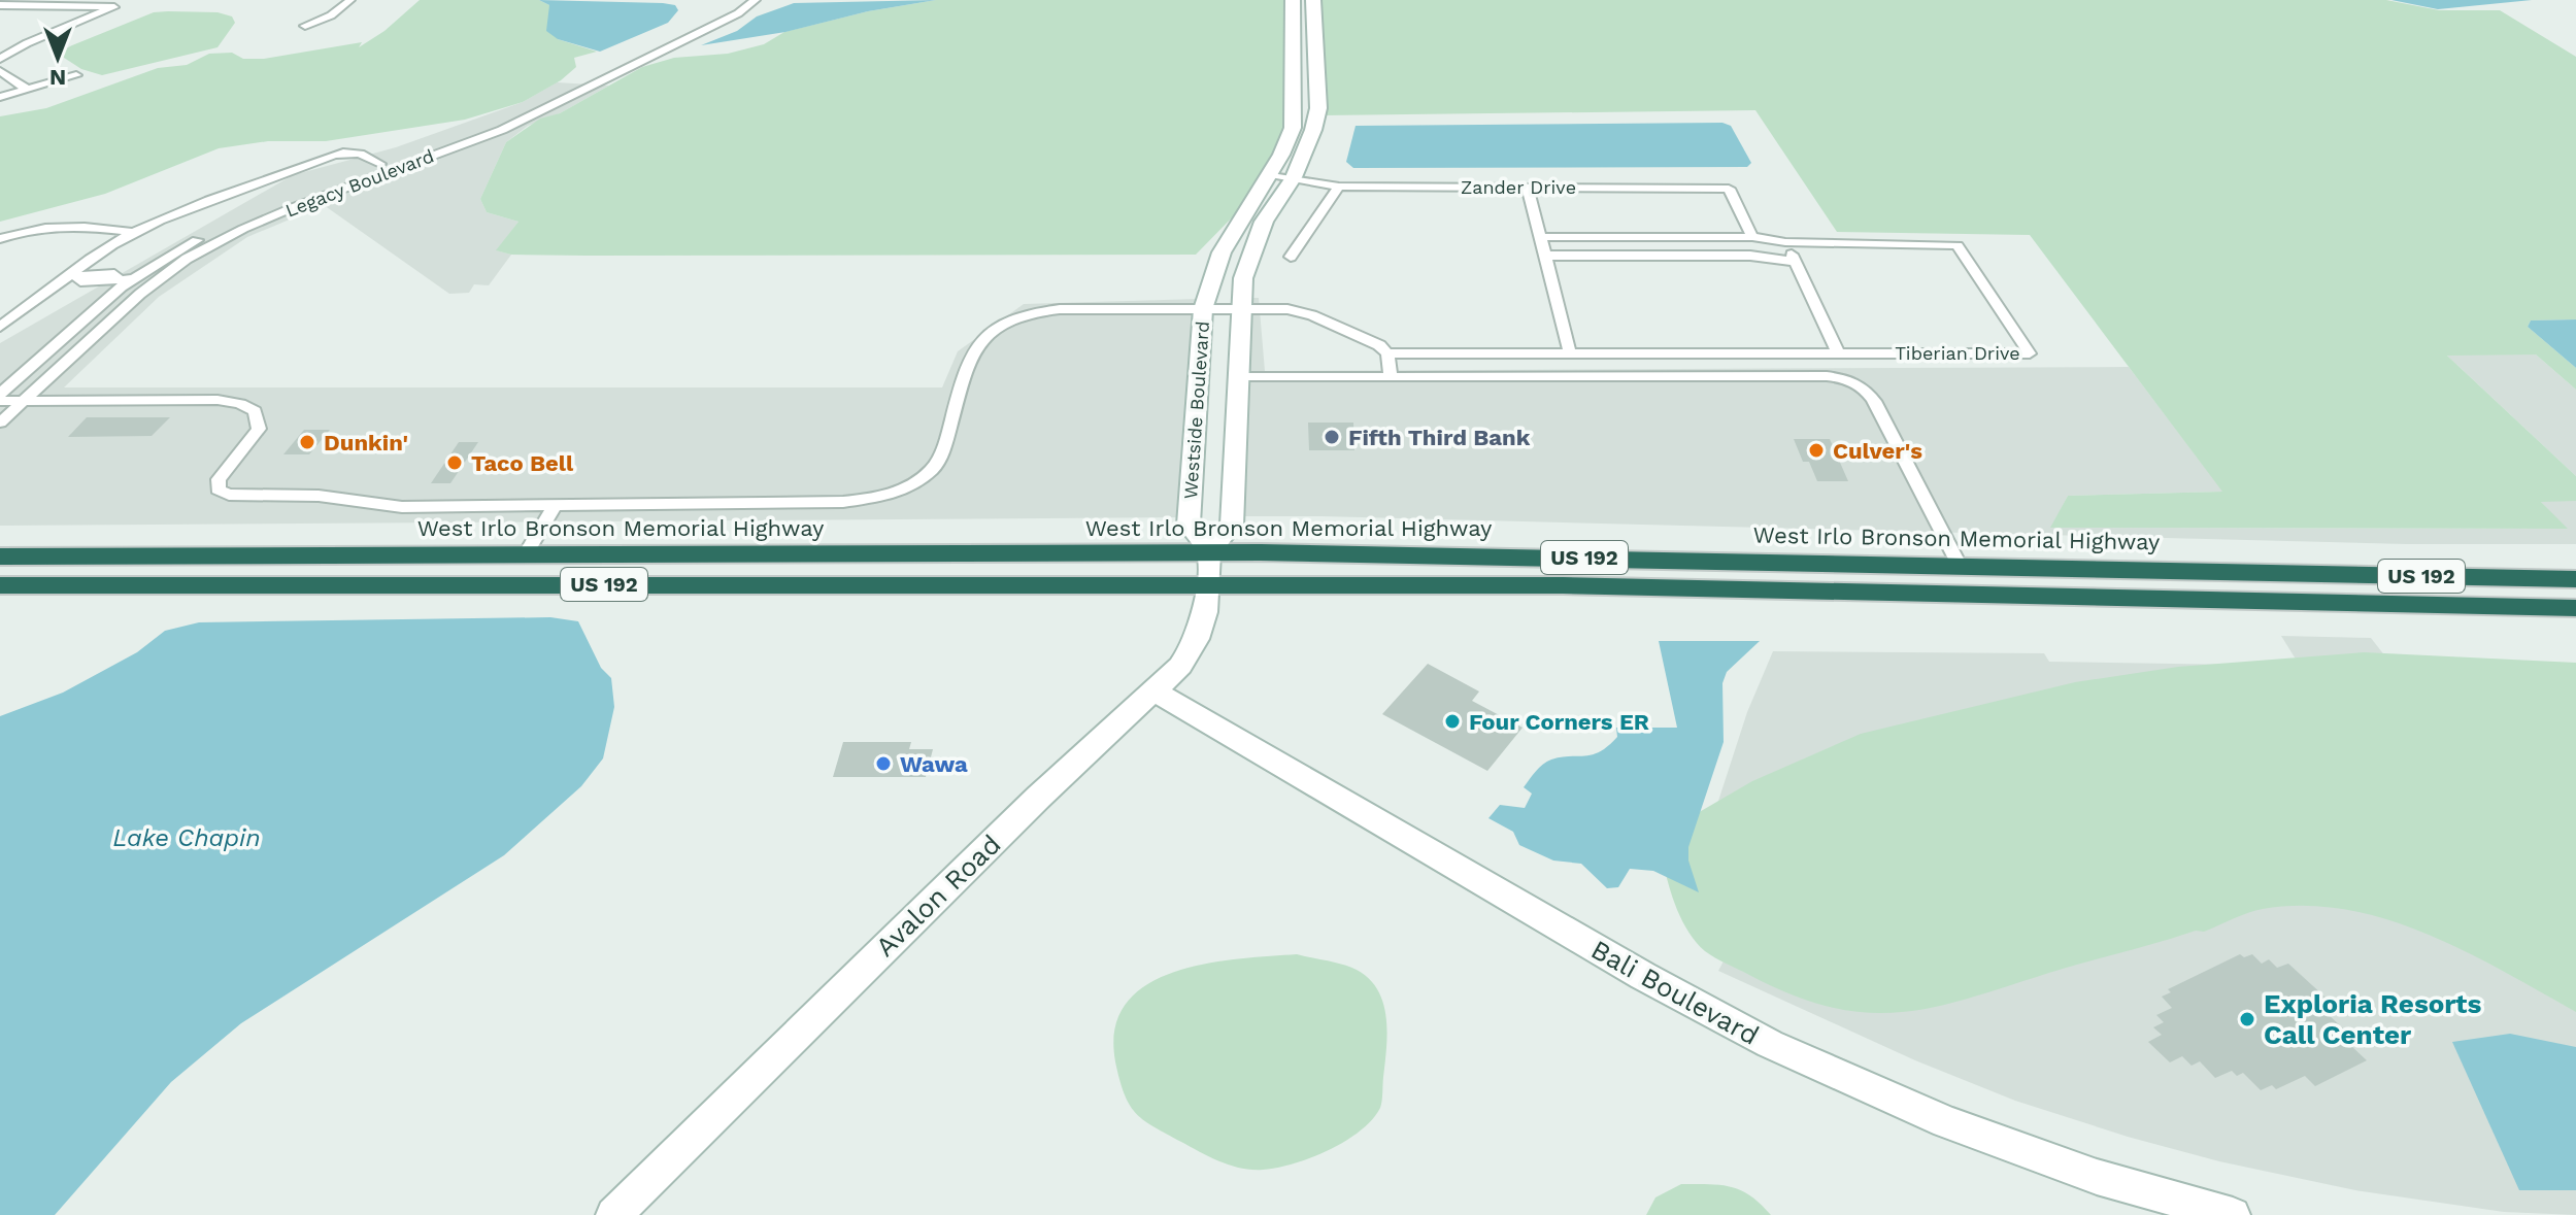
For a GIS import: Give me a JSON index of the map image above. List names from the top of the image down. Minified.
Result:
{"streets":{"highway":["West Irlo Bronson Memorial Highway","US 192"],"street":["Legacy Boulevard","Zander Drive","Tiberian Drive","Westside Boulevard","Avalon Road","Bali Boulevard"]},"crossings":[["Zander Drive","Tiberian Drive"],["Zander Drive","Westside Boulevard"],["Westside Boulevard","West Irlo Bronson Memorial Highway"],["Westside Boulevard","Avalon Road"],["West Irlo Bronson Memorial Highway","Avalon Road"],["US 192","Avalon Road"],["Avalon Road","Bali Boulevard"]],"water":["Lake Chapin"],"places":["Fifth Third Bank","Dunkin'","Culver's","Taco Bell","Four Corners ER","Wawa","Exploria Resorts Call Center"],"north":"bottom"}
